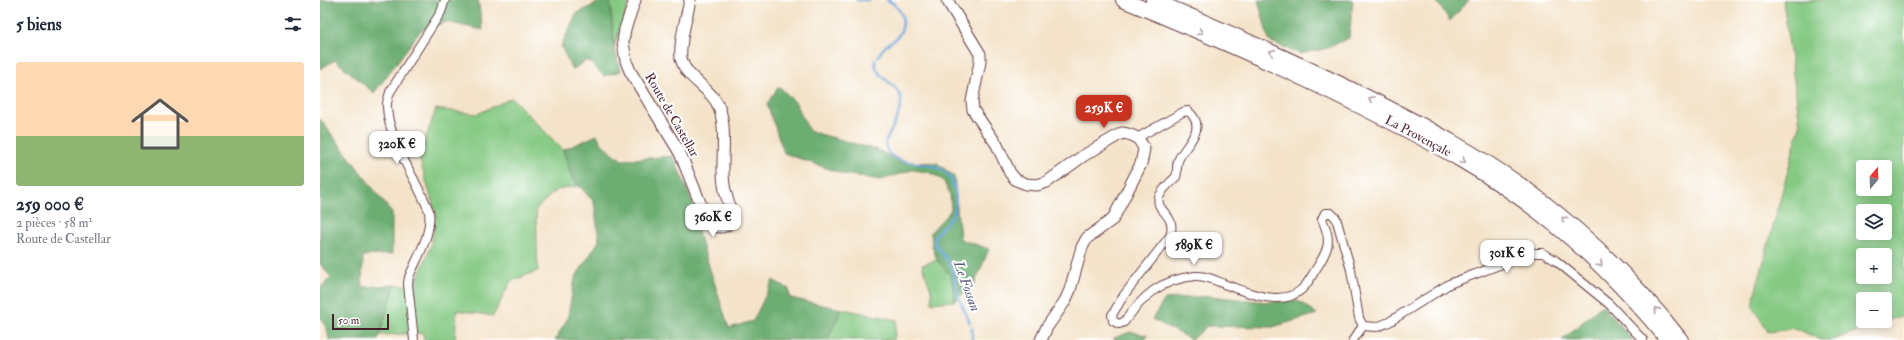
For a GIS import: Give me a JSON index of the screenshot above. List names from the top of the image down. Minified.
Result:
{"streets":{"highway":["La Provençale"],"street":["Route de Castellar"]},"water":["Le Fossan"],"scale_bar":"50 m","north":"top","page":{"heading":"5 biens","list":[{"name":"259 000 €","note":"2 pièces · 58 m² · Route de Castellar"}],"price":["259K €","320K €","360K €","589K €","301K €"],"map_buttons":["+","−"],"scale":"50 m"}}
